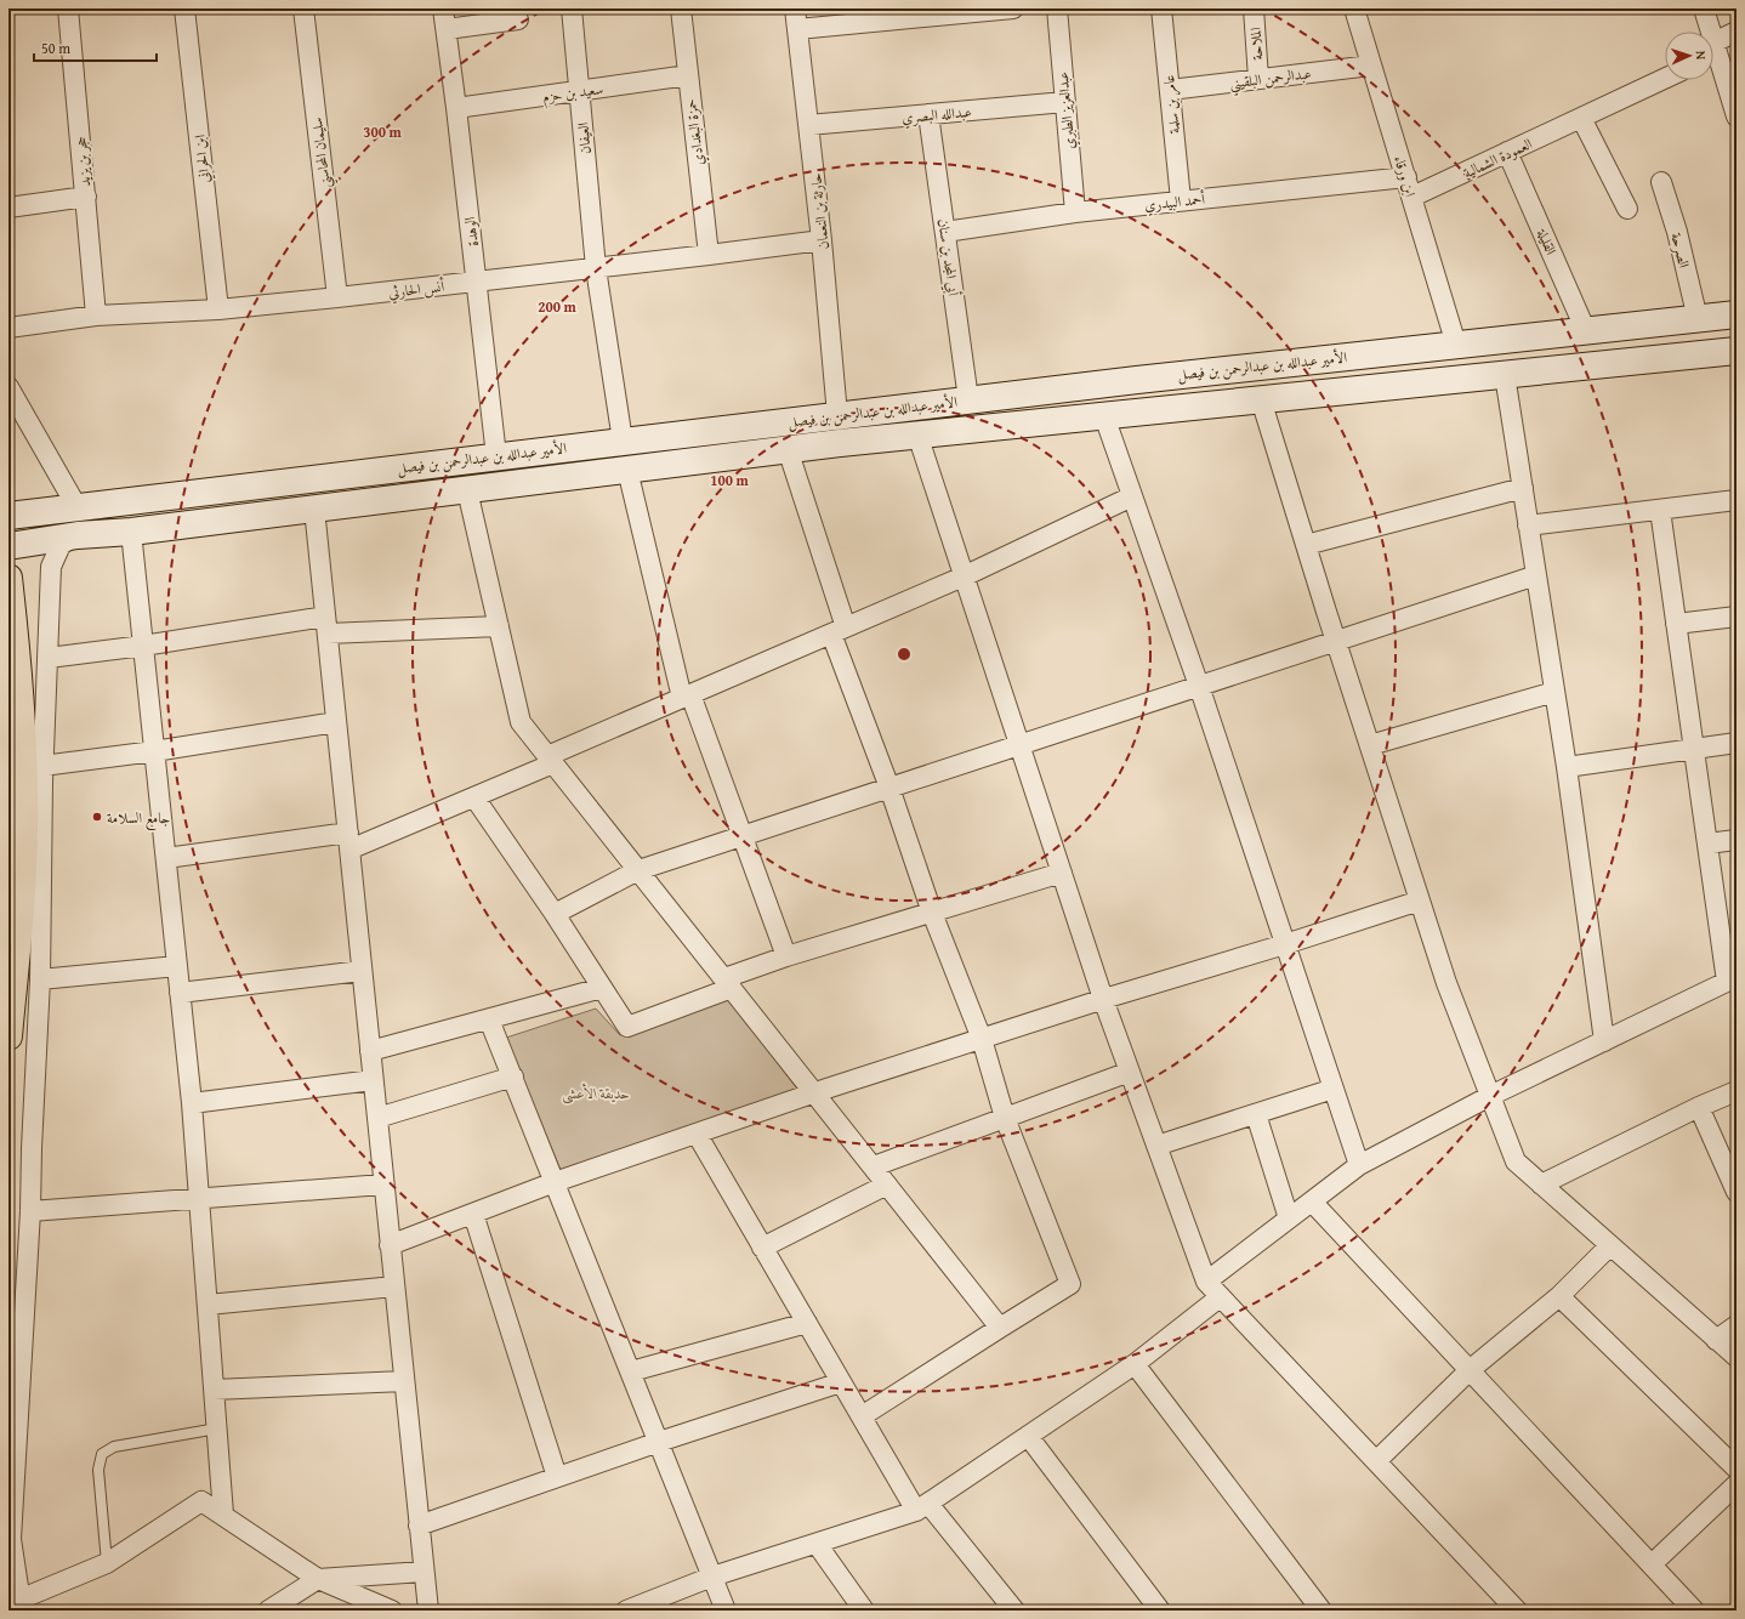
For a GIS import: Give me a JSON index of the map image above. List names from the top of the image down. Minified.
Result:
{"streets":{"main road":["الأمير عبدالله بن عبدالرحمن بن فيصل"],"street":["الملاحة","عبدالرحمن البلقيني","سعيد بن حزم","عامر بن سلمة","عبدالعزيز الطبري","عبدالله البصري","حمزة البغدادي","العيفان","سليمان المحاسني","العمودة الشمالية","ابن الحراني","حجر بن يزيد","ابن ورقاء","أحمد البيدري","حارثة بن النعمان","الوهدة","القليلة","الصرحة","أبي المجد بن سنان","أنس الحارثي"]},"crossings":[["الملاحة","عبدالرحمن البلقيني"],["عبدالرحمن البلقيني","عامر بن سلمة"],["عبدالرحمن البلقيني","ابن ورقاء"],["سعيد بن حزم","حمزة البغدادي"],["سعيد بن حزم","العيفان"],["سعيد بن حزم","الوهدة"],["عامر بن سلمة","أحمد البيدري"],["عبدالعزيز الطبري","عبدالله البصري"],["عبدالعزيز الطبري","أحمد البيدري"],["عبدالله البصري","حارثة بن النعمان"],["عبدالله البصري","أبي المجد بن سنان"],["حمزة البغدادي","أنس الحارثي"],["العيفان","أنس الحارثي"],["العيفان","الأمير عبدالله بن عبدالرحمن بن فيصل"],["سليمان المحاسني","أنس الحارثي"],["العمودة الشمالية","ابن ورقاء"],["العمودة الشمالية","القليلة"],["ابن الحراني","أنس الحارثي"],["حجر بن يزيد","أنس الحارثي"],["ابن ورقاء","أحمد البيدري"],["ابن ورقاء","الأمير عبدالله بن عبدالرحمن بن فيصل"],["أحمد البيدري","أبي المجد بن سنان"],["حارثة بن النعمان","أنس الحارثي"],["حارثة بن النعمان","الأمير عبدالله بن عبدالرحمن بن فيصل"],["الوهدة","أنس الحارثي"],["الوهدة","الأمير عبدالله بن عبدالرحمن بن فيصل"],["القليلة","الأمير عبدالله بن عبدالرحمن بن فيصل"],["الصرحة","الأمير عبدالله بن عبدالرحمن بن فيصل"],["أبي المجد بن سنان","الأمير عبدالله بن عبدالرحمن بن فيصل"]],"parks":["حديقة الأعشى"],"places":["جامع السلامة"],"scale_bar":"50 m","north":"right","rings":["300 m","200 m","100 m"]}
